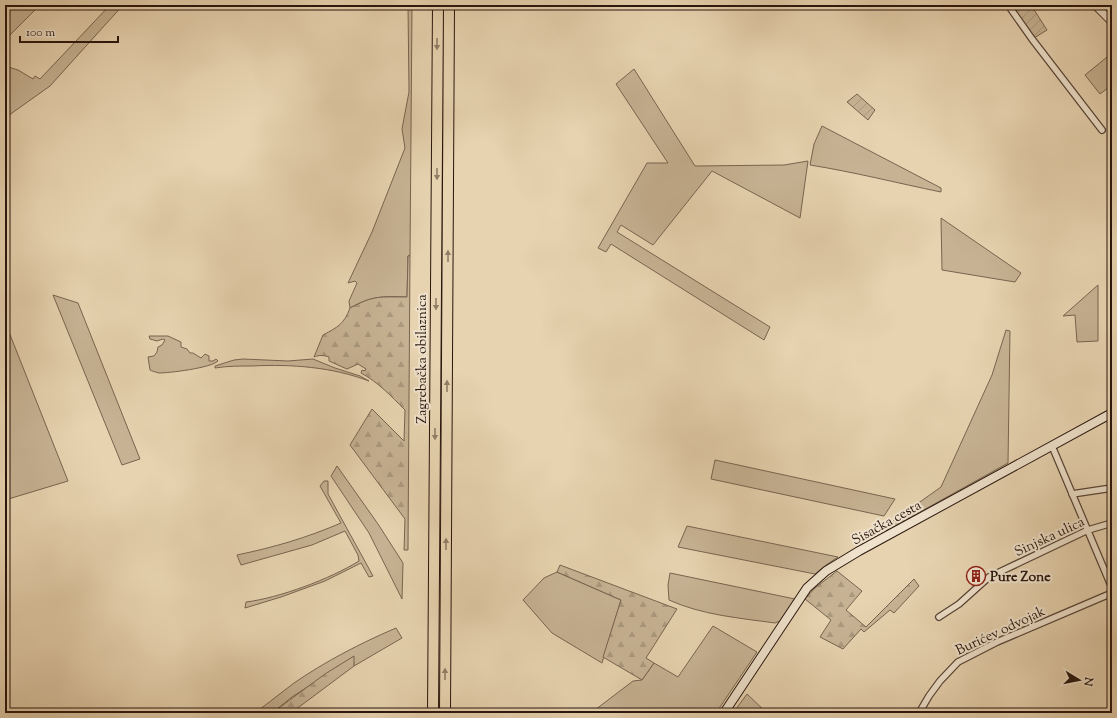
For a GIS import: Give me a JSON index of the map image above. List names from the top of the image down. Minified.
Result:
{"streets":{"highway":["Zagrebačka obilaznica"],"main road":["Sisačka cesta"],"street":["Sinjska ulica","Burićev odvojak"]},"places":{"building":["Pure Zone"]},"scale_bar":"100 m","north":"right"}
